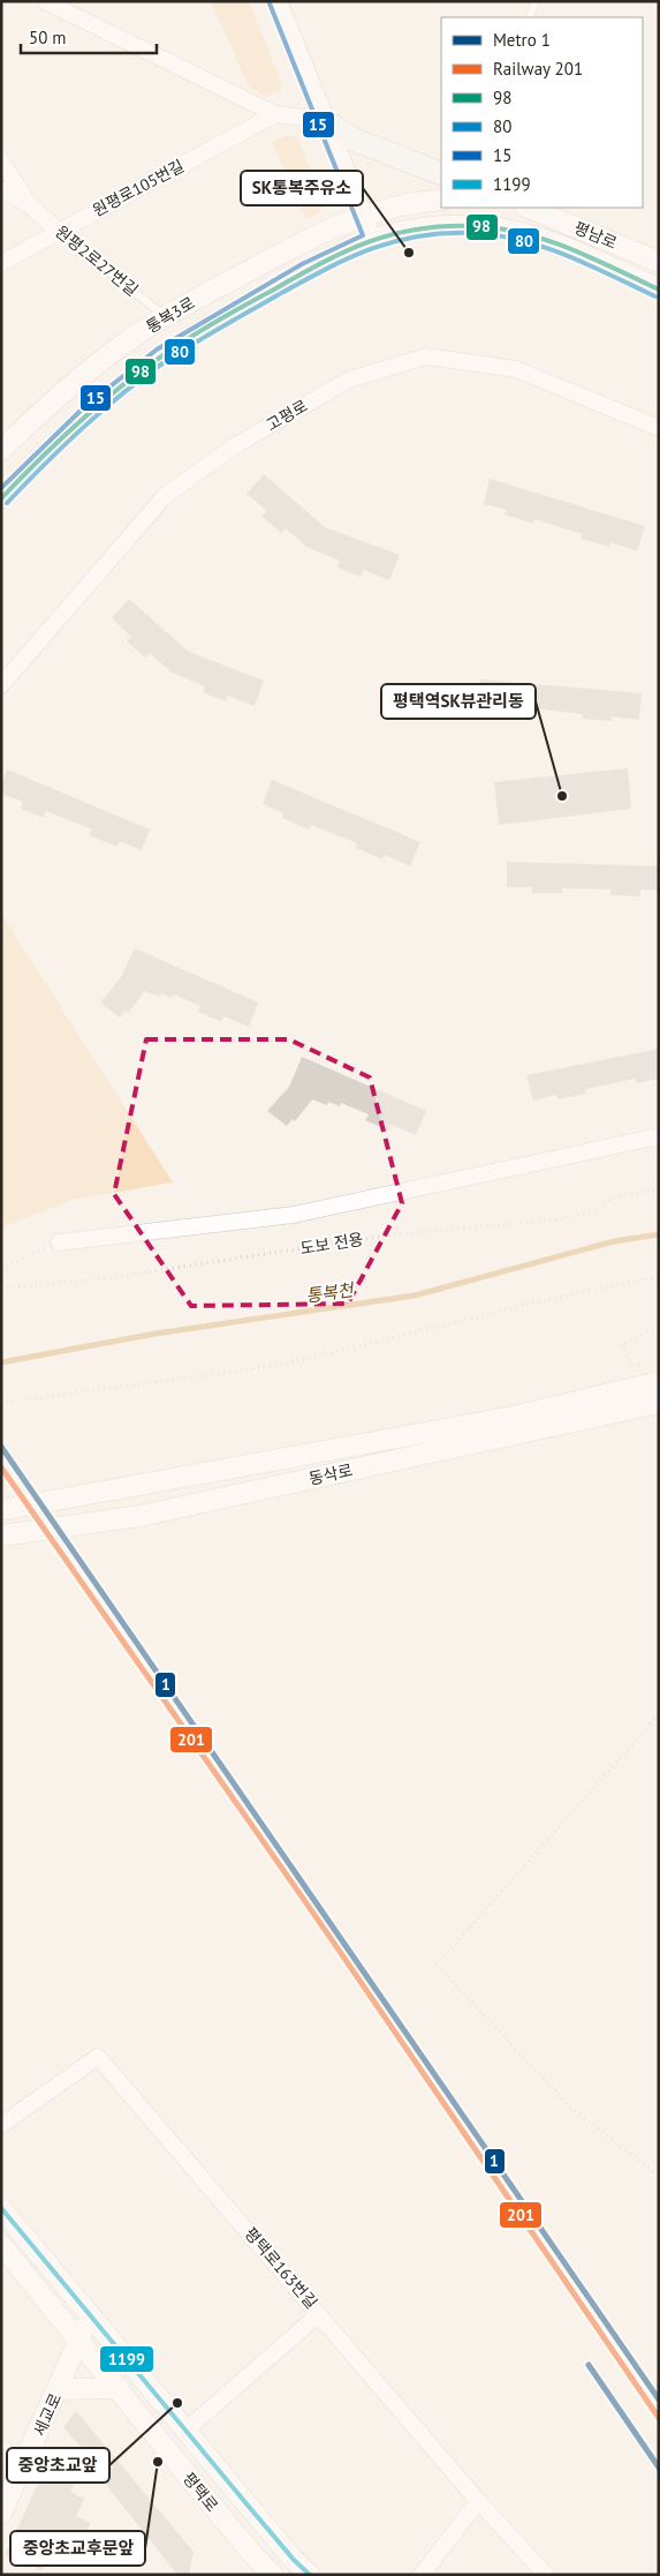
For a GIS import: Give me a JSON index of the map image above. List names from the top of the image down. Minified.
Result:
{"streets":{"street":["원평로105번길","평남로","원평2로27번길","통복3로","고평로","동삭로","평택로163번길","세교로","평택로"],"path":["도보 전용"]},"crossings":[["원평로105번길","원평2로27번길"],["평남로","통복3로"],["원평2로27번길","통복3로"],["세교로","평택로"]],"water":["통복천"],"places":["SK통복주유소","평택역SK뷰관리동","중앙초교앞","중앙초교후문앞"],"lines":["transit line 15","transit line 98","transit line 80","metro line 1","rail line 201","transit line 1199"],"legend":["Metro 1","Railway 201","98","80","15","1199"],"scale_bar":"50 m"}
